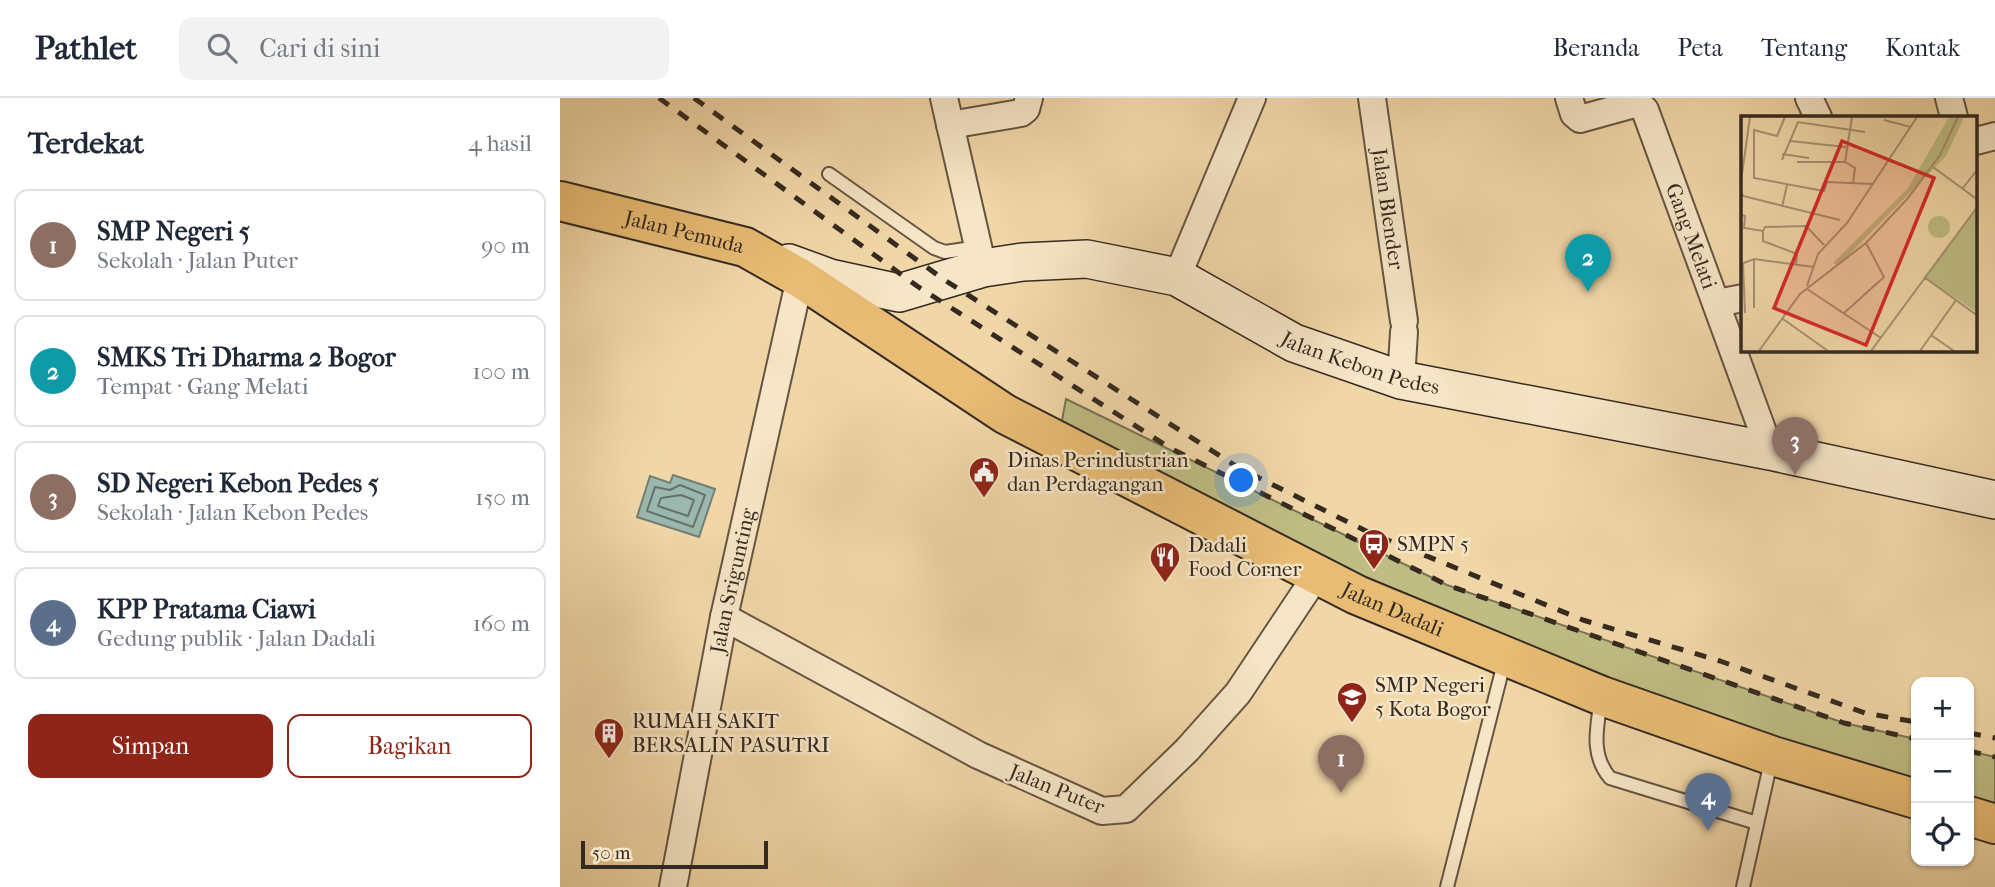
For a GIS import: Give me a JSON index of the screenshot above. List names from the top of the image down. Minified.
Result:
{"streets":{"main road":["Jalan Pemuda","Jalan Kebon Pedes","Jalan Dadali"],"street":["Jalan Blender","Gang Melati","Jalan Srigunting","Jalan Puter"]},"crossings":[["Jalan Blender","Jalan Kebon Pedes"],["Jalan Pemuda","Jalan Kebon Pedes"],["Jalan Pemuda","Jalan Srigunting"],["Jalan Pemuda","Jalan Dadali"],["Gang Melati","Jalan Kebon Pedes"],["Jalan Srigunting","Jalan Dadali"],["Jalan Srigunting","Jalan Puter"],["Jalan Dadali","Jalan Puter"]],"places":{"public building":["Dinas Perindustrian dan Perdagangan"],"bus stop":["SMPN 5"],"restaurant":["Dadali Food Corner"],"school or university":["SMP Negeri 5 Kota Bogor"],"building":["RUMAH SAKIT BERSALIN PASUTRI"]},"scale_bar":"50 m","page":{"header":"Pathlet","search":"Cari di sini","nav":["Beranda","Peta","Tentang","Kontak"],"heading":["Terdekat","4 hasil"],"list":[{"mark":"1","name":"SMP Negeri 5","note":"Sekolah · Jalan Puter","value":"90 m"},{"mark":"2","name":"SMKS Tri Dharma 2 Bogor","note":"Tempat · Gang Melati","value":"100 m"},{"mark":"3","name":"SD Negeri Kebon Pedes 5","note":"Sekolah · Jalan Kebon Pedes","value":"150 m"},{"mark":"4","name":"KPP Pratama Ciawi","note":"Gedung publik · Jalan Dadali","value":"160 m"}],"pins":["2","3","1","4"],"map_buttons":["+","−"],"buttons":["Simpan","Bagikan"],"scale":"50 m"}}
